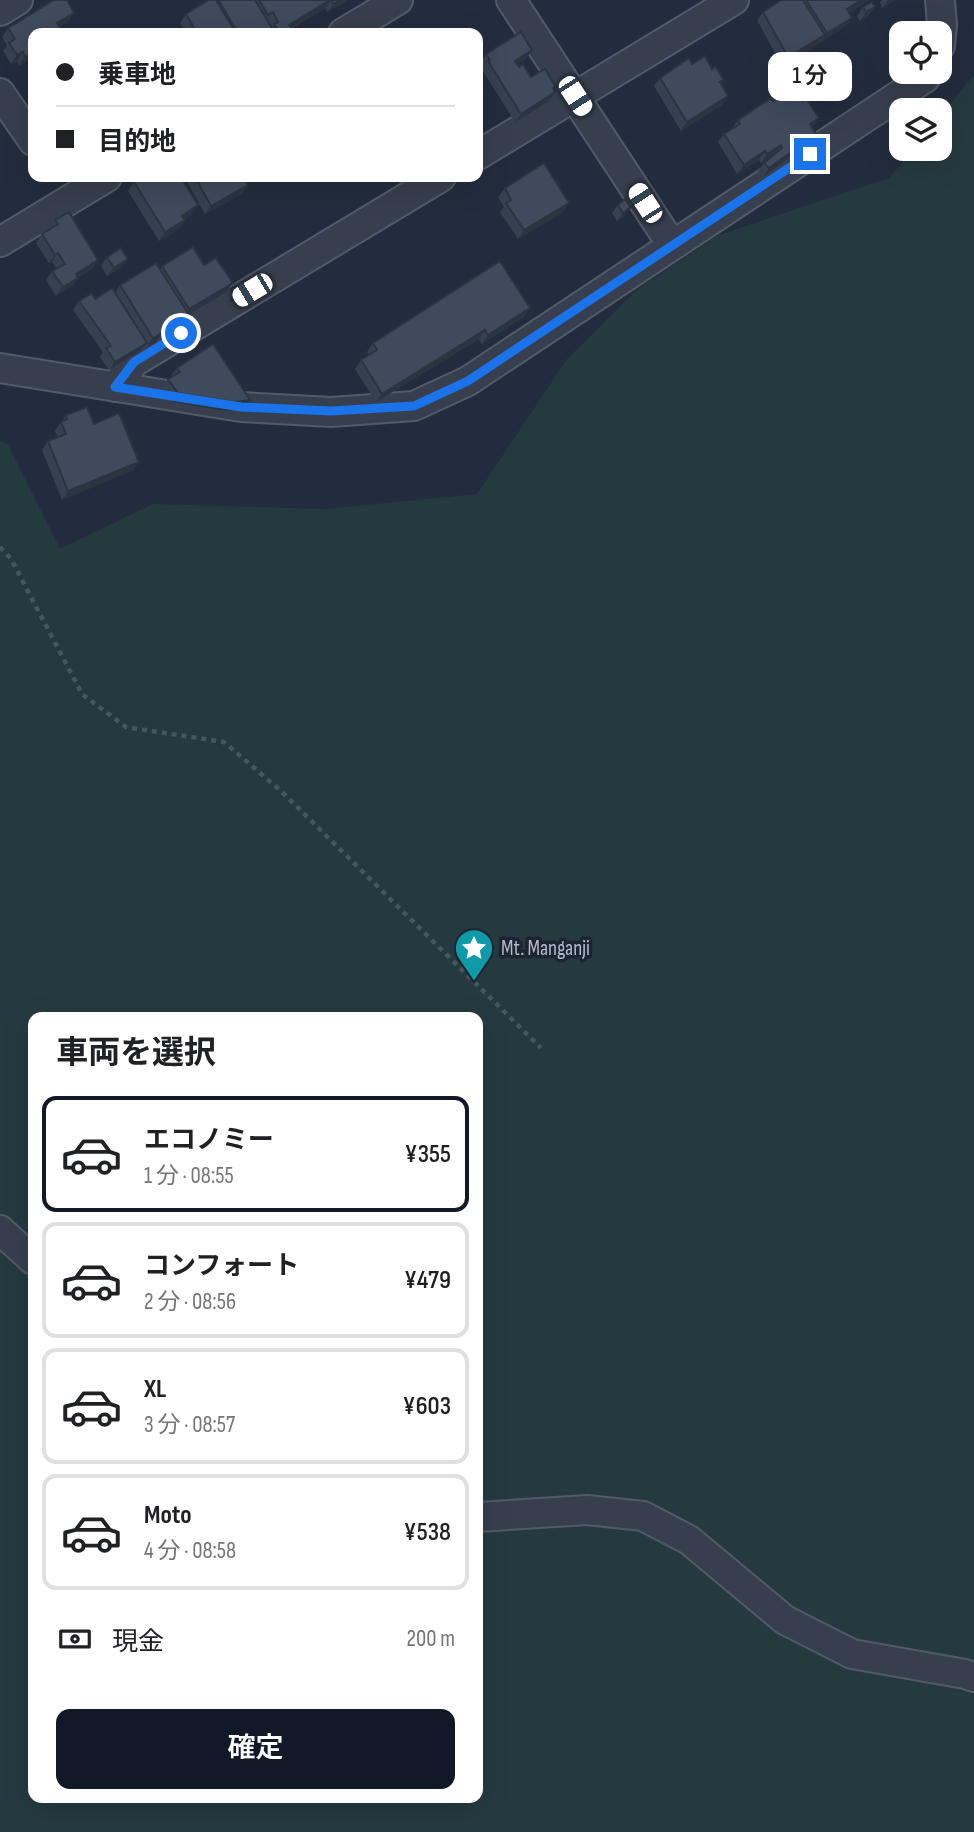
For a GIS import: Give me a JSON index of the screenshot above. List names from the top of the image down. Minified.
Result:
{"places":{"place":["Mt. Manganji"]},"page":{"banner":["乗車地","目的地"],"bubble":"1 分","heading":"車両を選択","list":[{"name":"エコノミー","note":"1 分 · 08:55","value":"¥355"},{"name":"コンフォート","note":"2 分 · 08:56","value":"¥479"},{"name":"XL","note":"3 分 · 08:57","value":"¥603"},{"name":"Moto","note":"4 分 · 08:58","value":"¥538"}],"pay":["現金","200 m"],"buttons":"確定"}}
